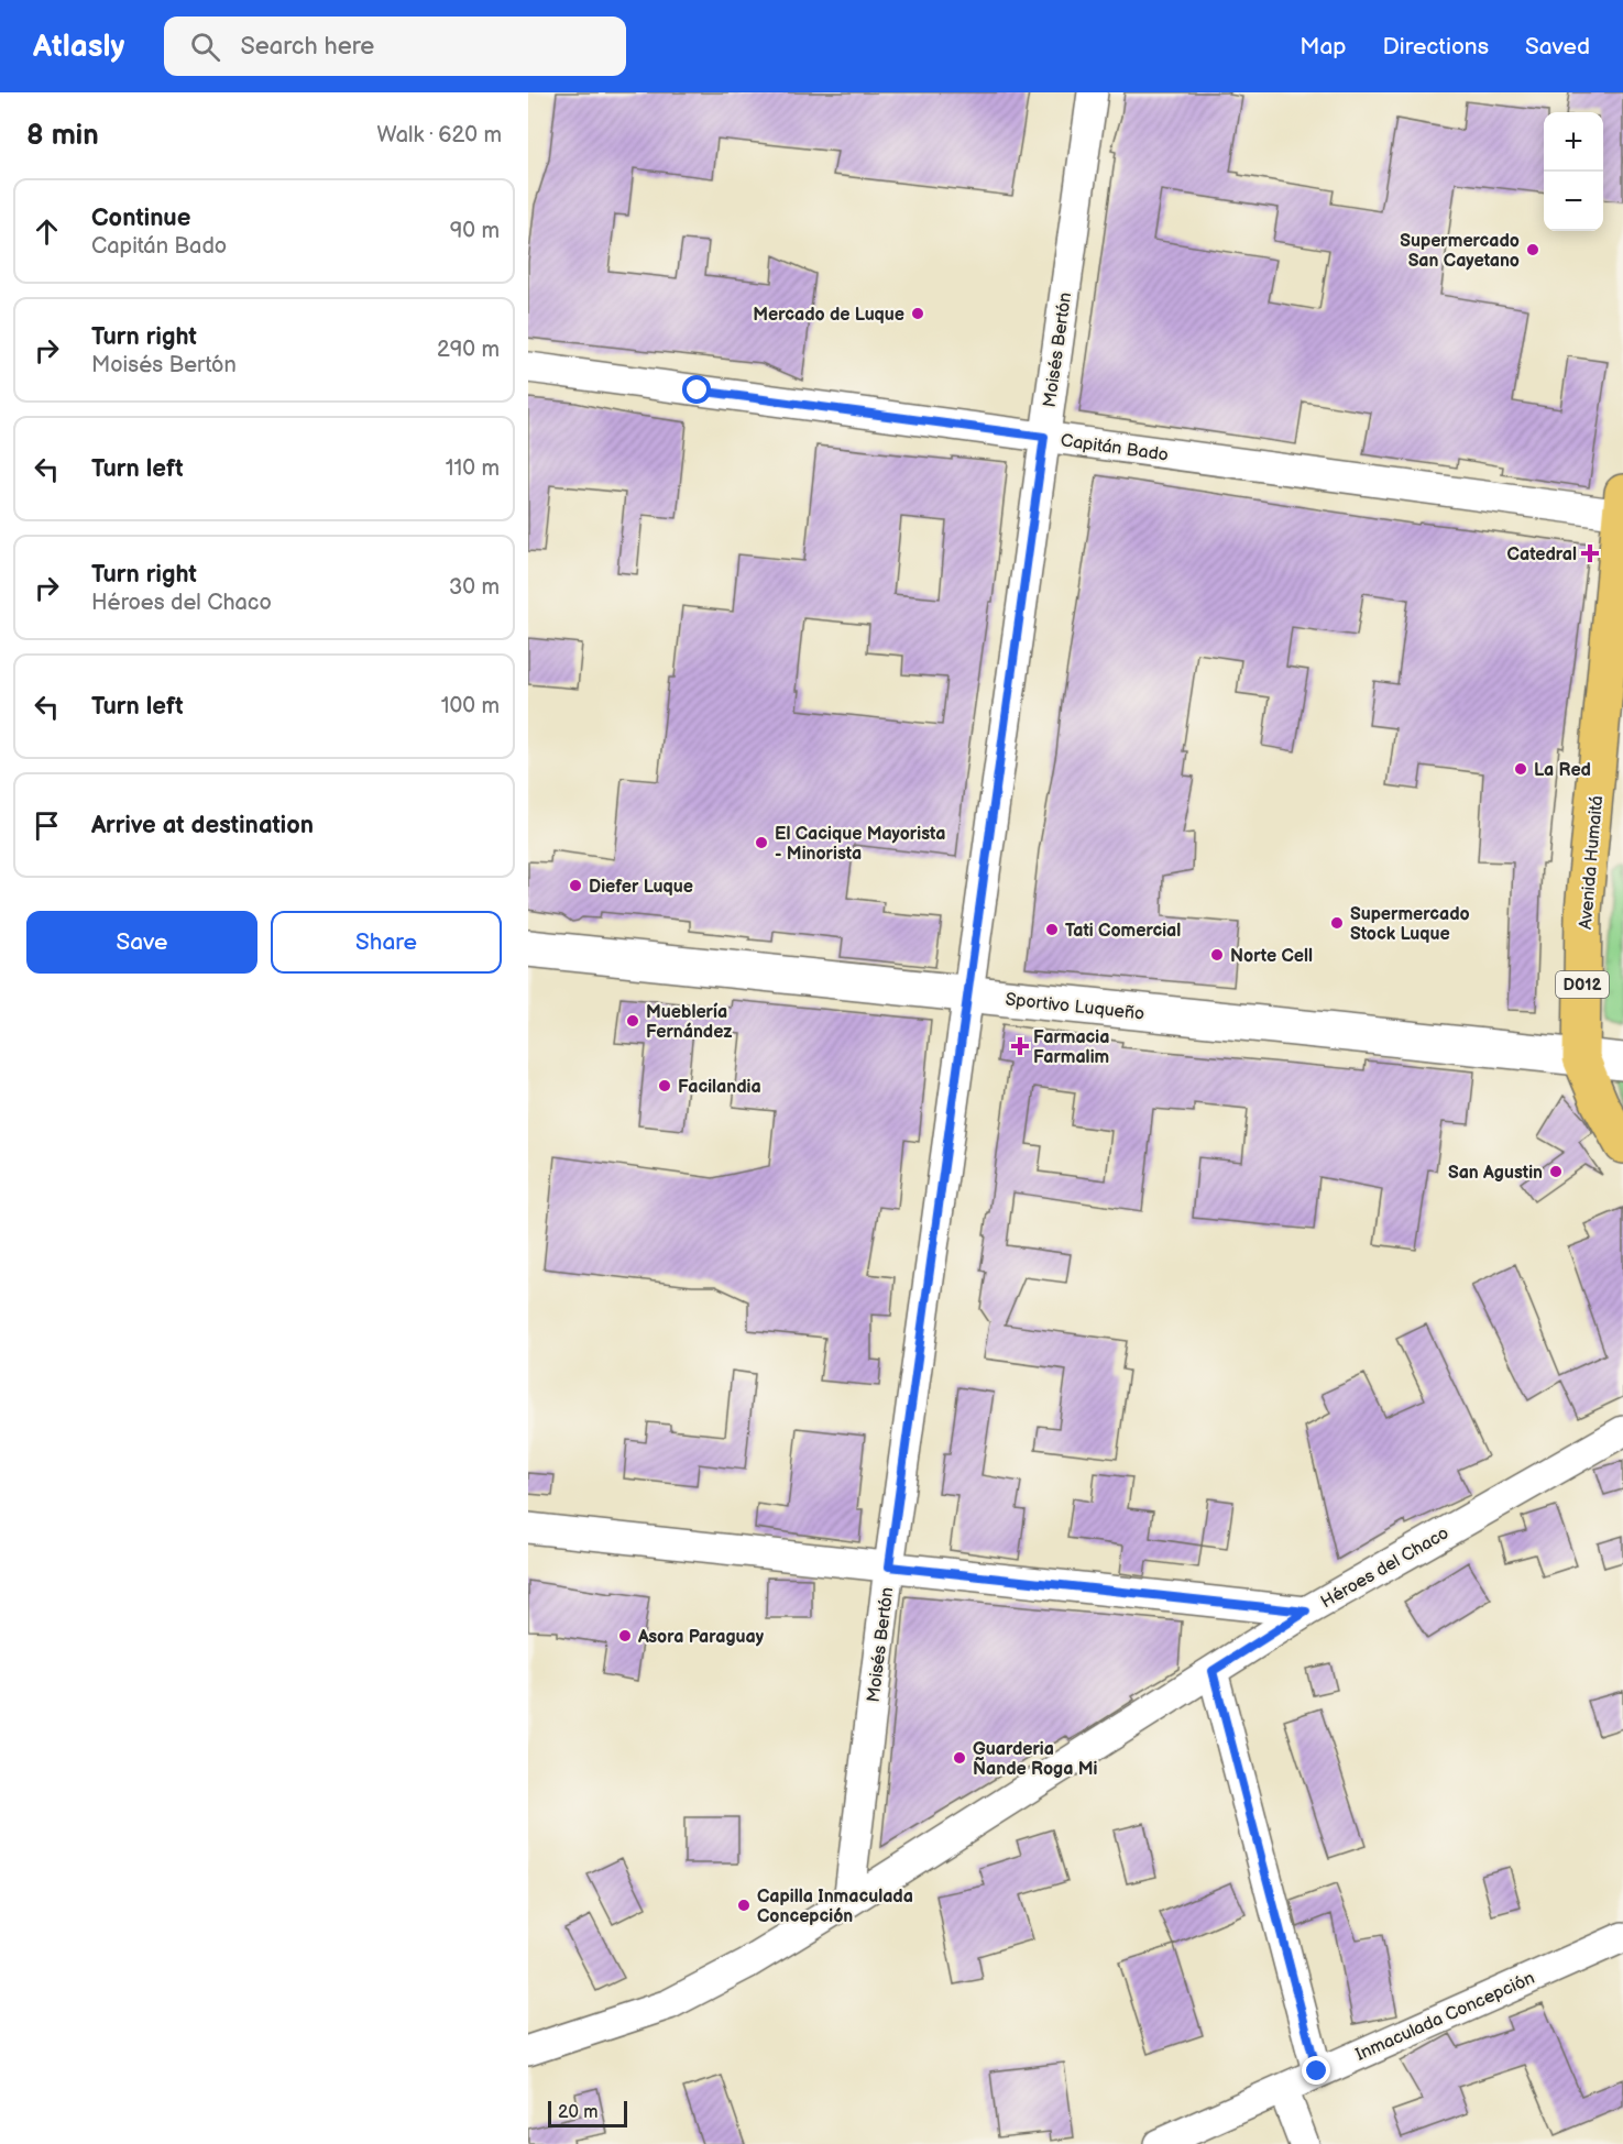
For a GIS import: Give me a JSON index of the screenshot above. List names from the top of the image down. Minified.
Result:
{"streets":{"main road":["Avenida Humaitá","D012"],"street":["Moisés Bertón","Capitán Bado","Sportivo Luqueño","Héroes del Chaco","Inmaculada Concepción"]},"crossings":[["Moisés Bertón","Capitán Bado"],["Moisés Bertón","Sportivo Luqueño"],["Moisés Bertón","Héroes del Chaco"],["Capitán Bado","Avenida Humaitá"],["Avenida Humaitá","Sportivo Luqueño"]],"places":{"other":["Supermercado San Cayetano","Mercado de Luque","La Red","El Cacique Mayorista - Minorista","Diefer Luque","Supermercado Stock Luque","Tati Comercial","Norte Cell","Mueblería Fernández","Facilandia","San Agustin","Asora Paraguay","Guarderia Ñande Roga Mi","Capilla Inmaculada Concepción"],"health":["Catedral","Farmacia Farmalim"]},"scale_bar":"20 m","page":{"header":"Atlasly","search":"Search here","nav":["Map","Directions","Saved"],"heading":["8 min","Walk · 620 m"],"map_buttons":["+","−"],"list":[["Continue","Capitán Bado","90 m"],["Turn right","Moisés Bertón","290 m"],["Turn left","110 m"],["Turn right","Héroes del Chaco","30 m"],["Turn left","100 m"],"Arrive at destination"],"buttons":["Save","Share"],"scale":"20 m"}}
